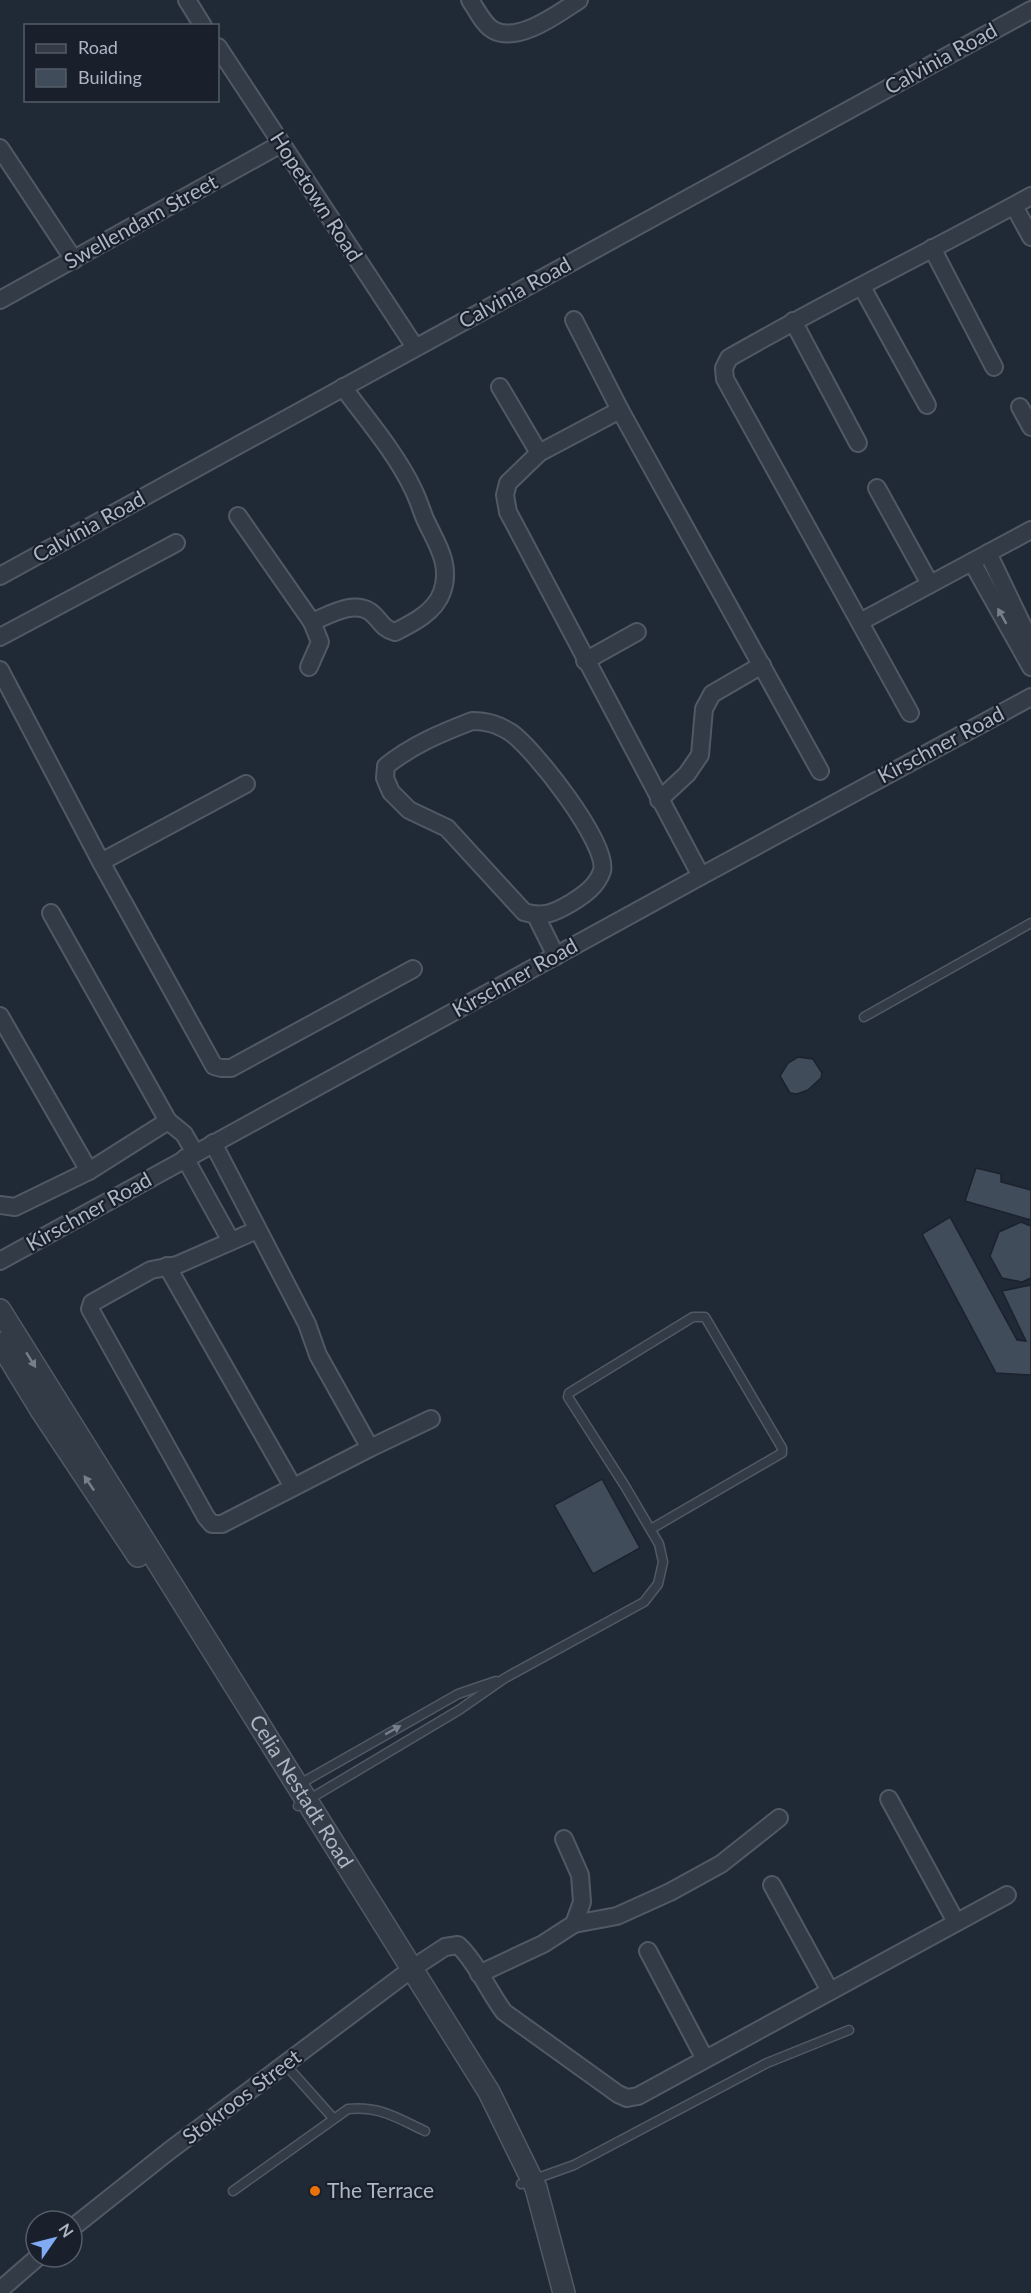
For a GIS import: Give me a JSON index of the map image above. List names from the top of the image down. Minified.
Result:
{"streets":{"street":["Calvinia Road","Hopetown Road","Swellendam Street","Kirschner Road","Celia Nestadt Road","Stokroos Street"]},"crossings":[["Calvinia Road","Hopetown Road"],["Hopetown Road","Swellendam Street"],["Celia Nestadt Road","Stokroos Street"]],"places":["The Terrace"],"legend":["Road","Building"],"north":"top right"}
